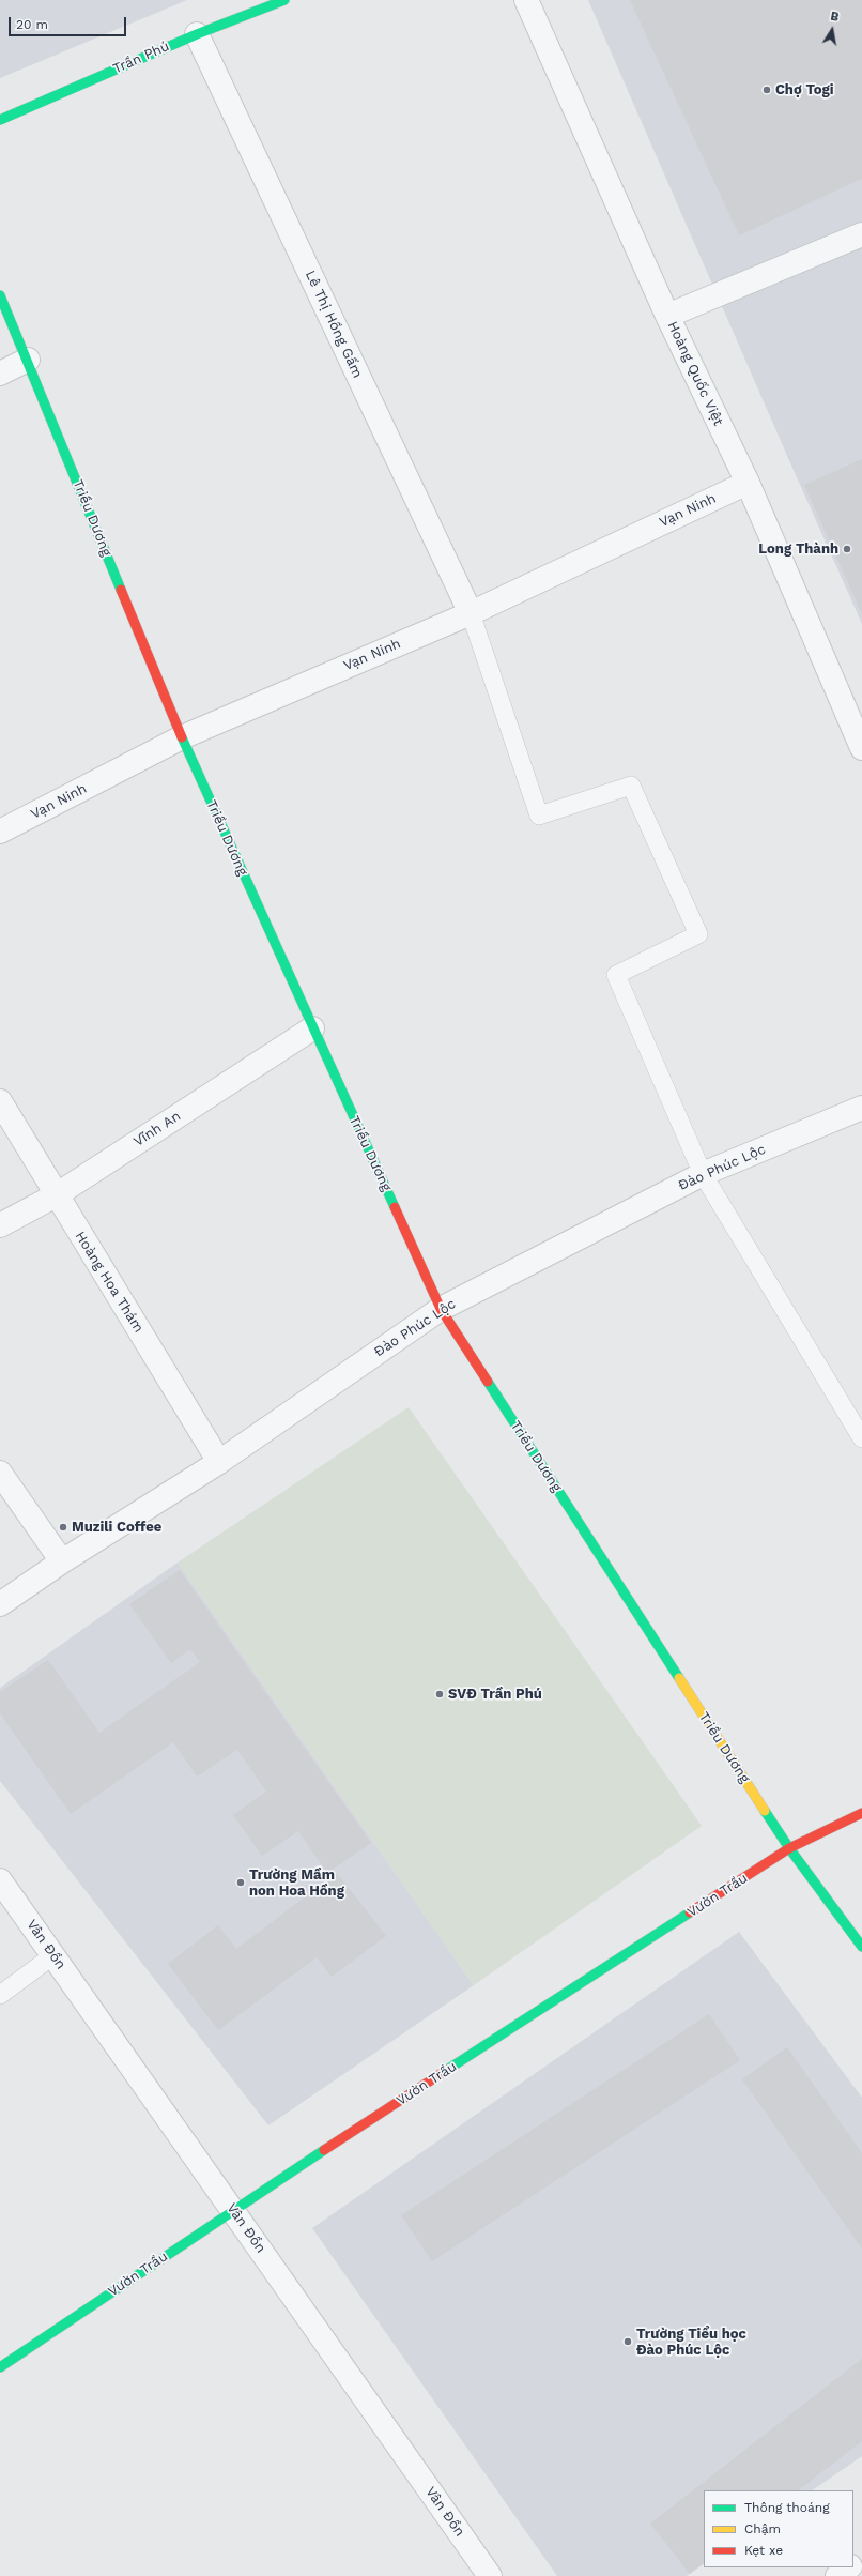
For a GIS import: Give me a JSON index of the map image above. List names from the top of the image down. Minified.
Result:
{"streets":{"street":["Trần Phú","Lê Thị Hồng Gấm","Hoàng Quốc Việt","Vạn Ninh","Triều Dương","Vĩnh An","Đào Phúc Lộc","Hoàng Hoa Thám","Vườn Trầu","Vân Đồn"]},"crossings":[["Trần Phú","Lê Thị Hồng Gấm"],["Lê Thị Hồng Gấm","Vạn Ninh"],["Hoàng Quốc Việt","Vạn Ninh"],["Vạn Ninh","Triều Dương"],["Triều Dương","Vĩnh An"],["Triều Dương","Đào Phúc Lộc"],["Triều Dương","Vườn Trầu"],["Vĩnh An","Hoàng Hoa Thám"],["Đào Phúc Lộc","Hoàng Hoa Thám"],["Vườn Trầu","Vân Đồn"]],"places":["Chợ Togi","Long Thành","Muzili Coffee","SVĐ Trần Phú","Trường Mầm non Hoa Hồng","Trường Tiểu học Đào Phúc Lộc"],"legend":["Thông thoáng","Chậm","Kẹt xe"],"scale_bar":"20 m","north":"top"}
